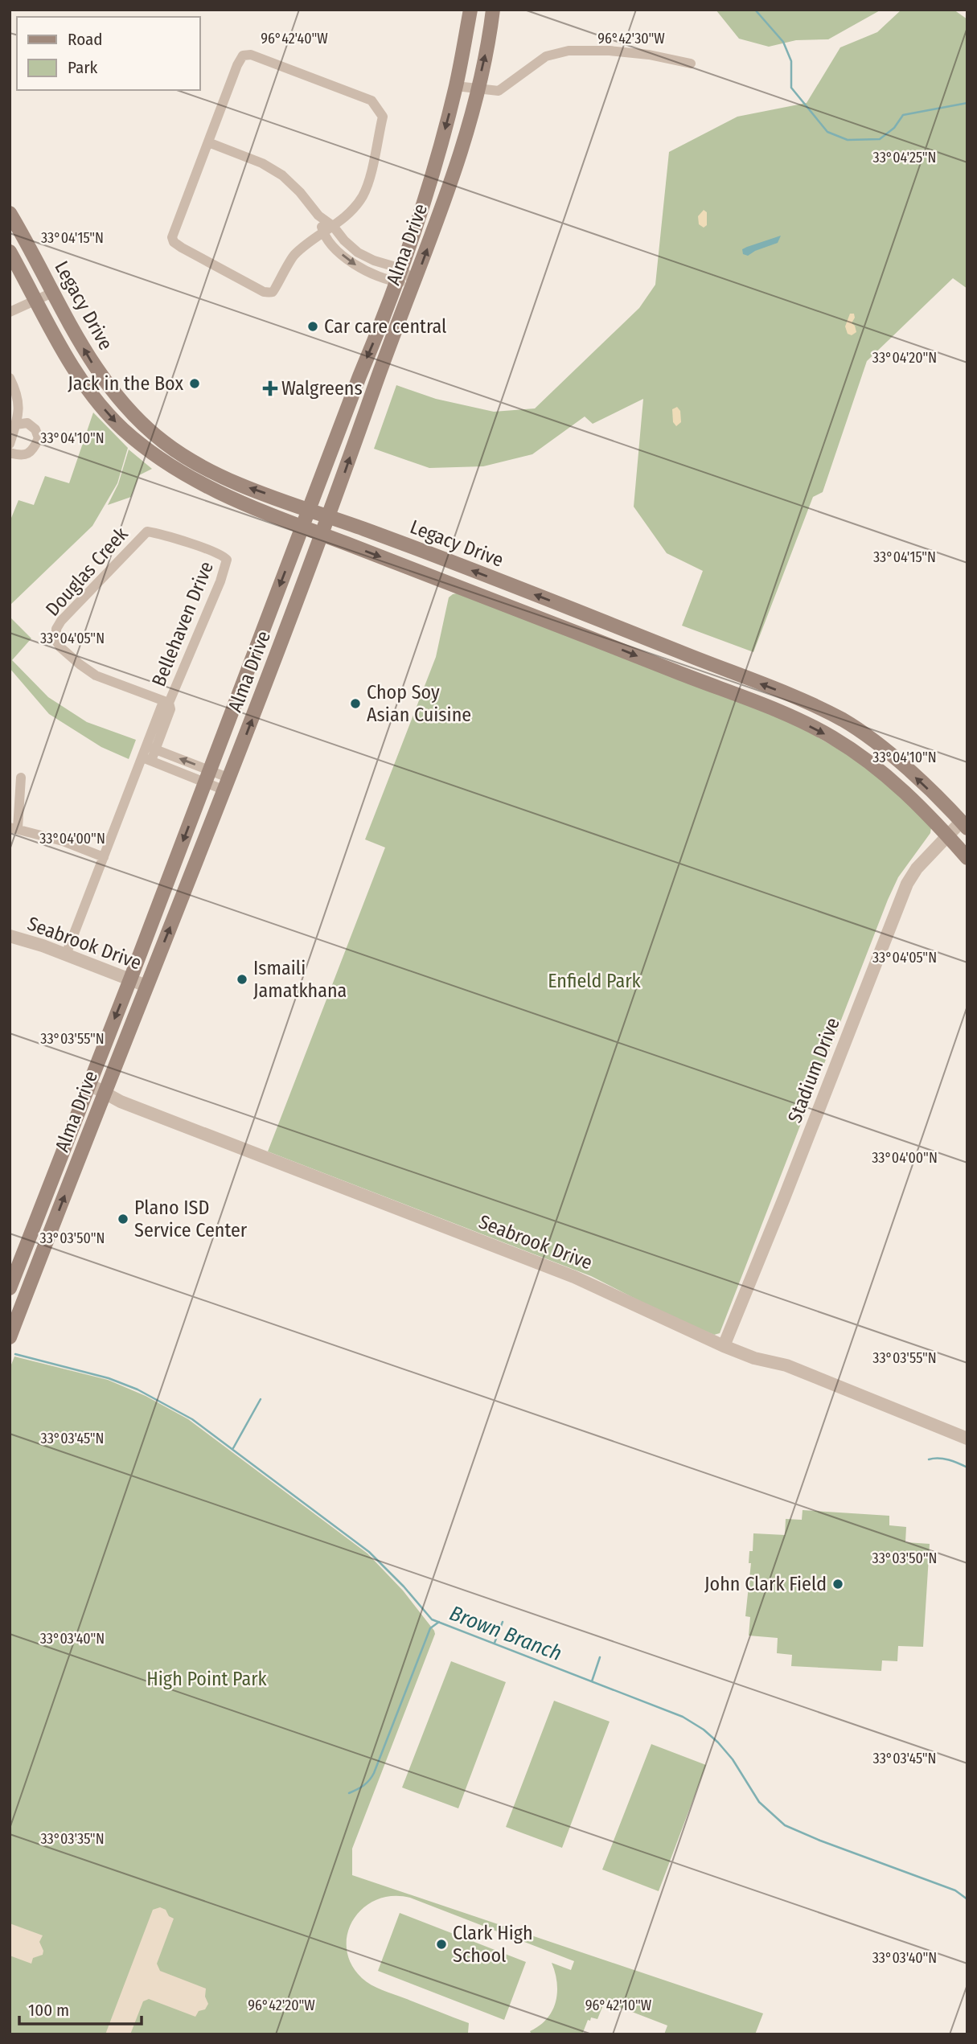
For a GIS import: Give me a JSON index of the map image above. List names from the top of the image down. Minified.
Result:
{"streets":{"main road":["Alma Drive","Legacy Drive"],"street":["Douglas Creek","Bellehaven Drive","Seabrook Drive","Stadium Drive"]},"crossings":[["Alma Drive","Legacy Drive"],["Alma Drive","Seabrook Drive"],["Legacy Drive","Stadium Drive"],["Douglas Creek","Bellehaven Drive"],["Bellehaven Drive","Seabrook Drive"],["Seabrook Drive","Stadium Drive"]],"water":["Brown Branch"],"parks":["Enfield Park","High Point Park"],"places":{"other":["Car care central","Jack in the Box","Chop Soy Asian Cuisine","Ismaili Jamatkhana","Plano ISD Service Center","John Clark Field","Clark High School"],"health":["Walgreens"]},"legend":["Road","Park"],"scale_bar":"100 m","coordinates":["96°42'40\"W","96°42'30\"W","33°04'25\"N","33°04'15\"N","33°04'20\"N","33°04'10\"N","33°04'05\"N","33°04'00\"N","33°03'55\"N","33°03'50\"N","33°03'45\"N","33°03'40\"N","33°03'35\"N","96°42'20\"W","96°42'10\"W"]}
